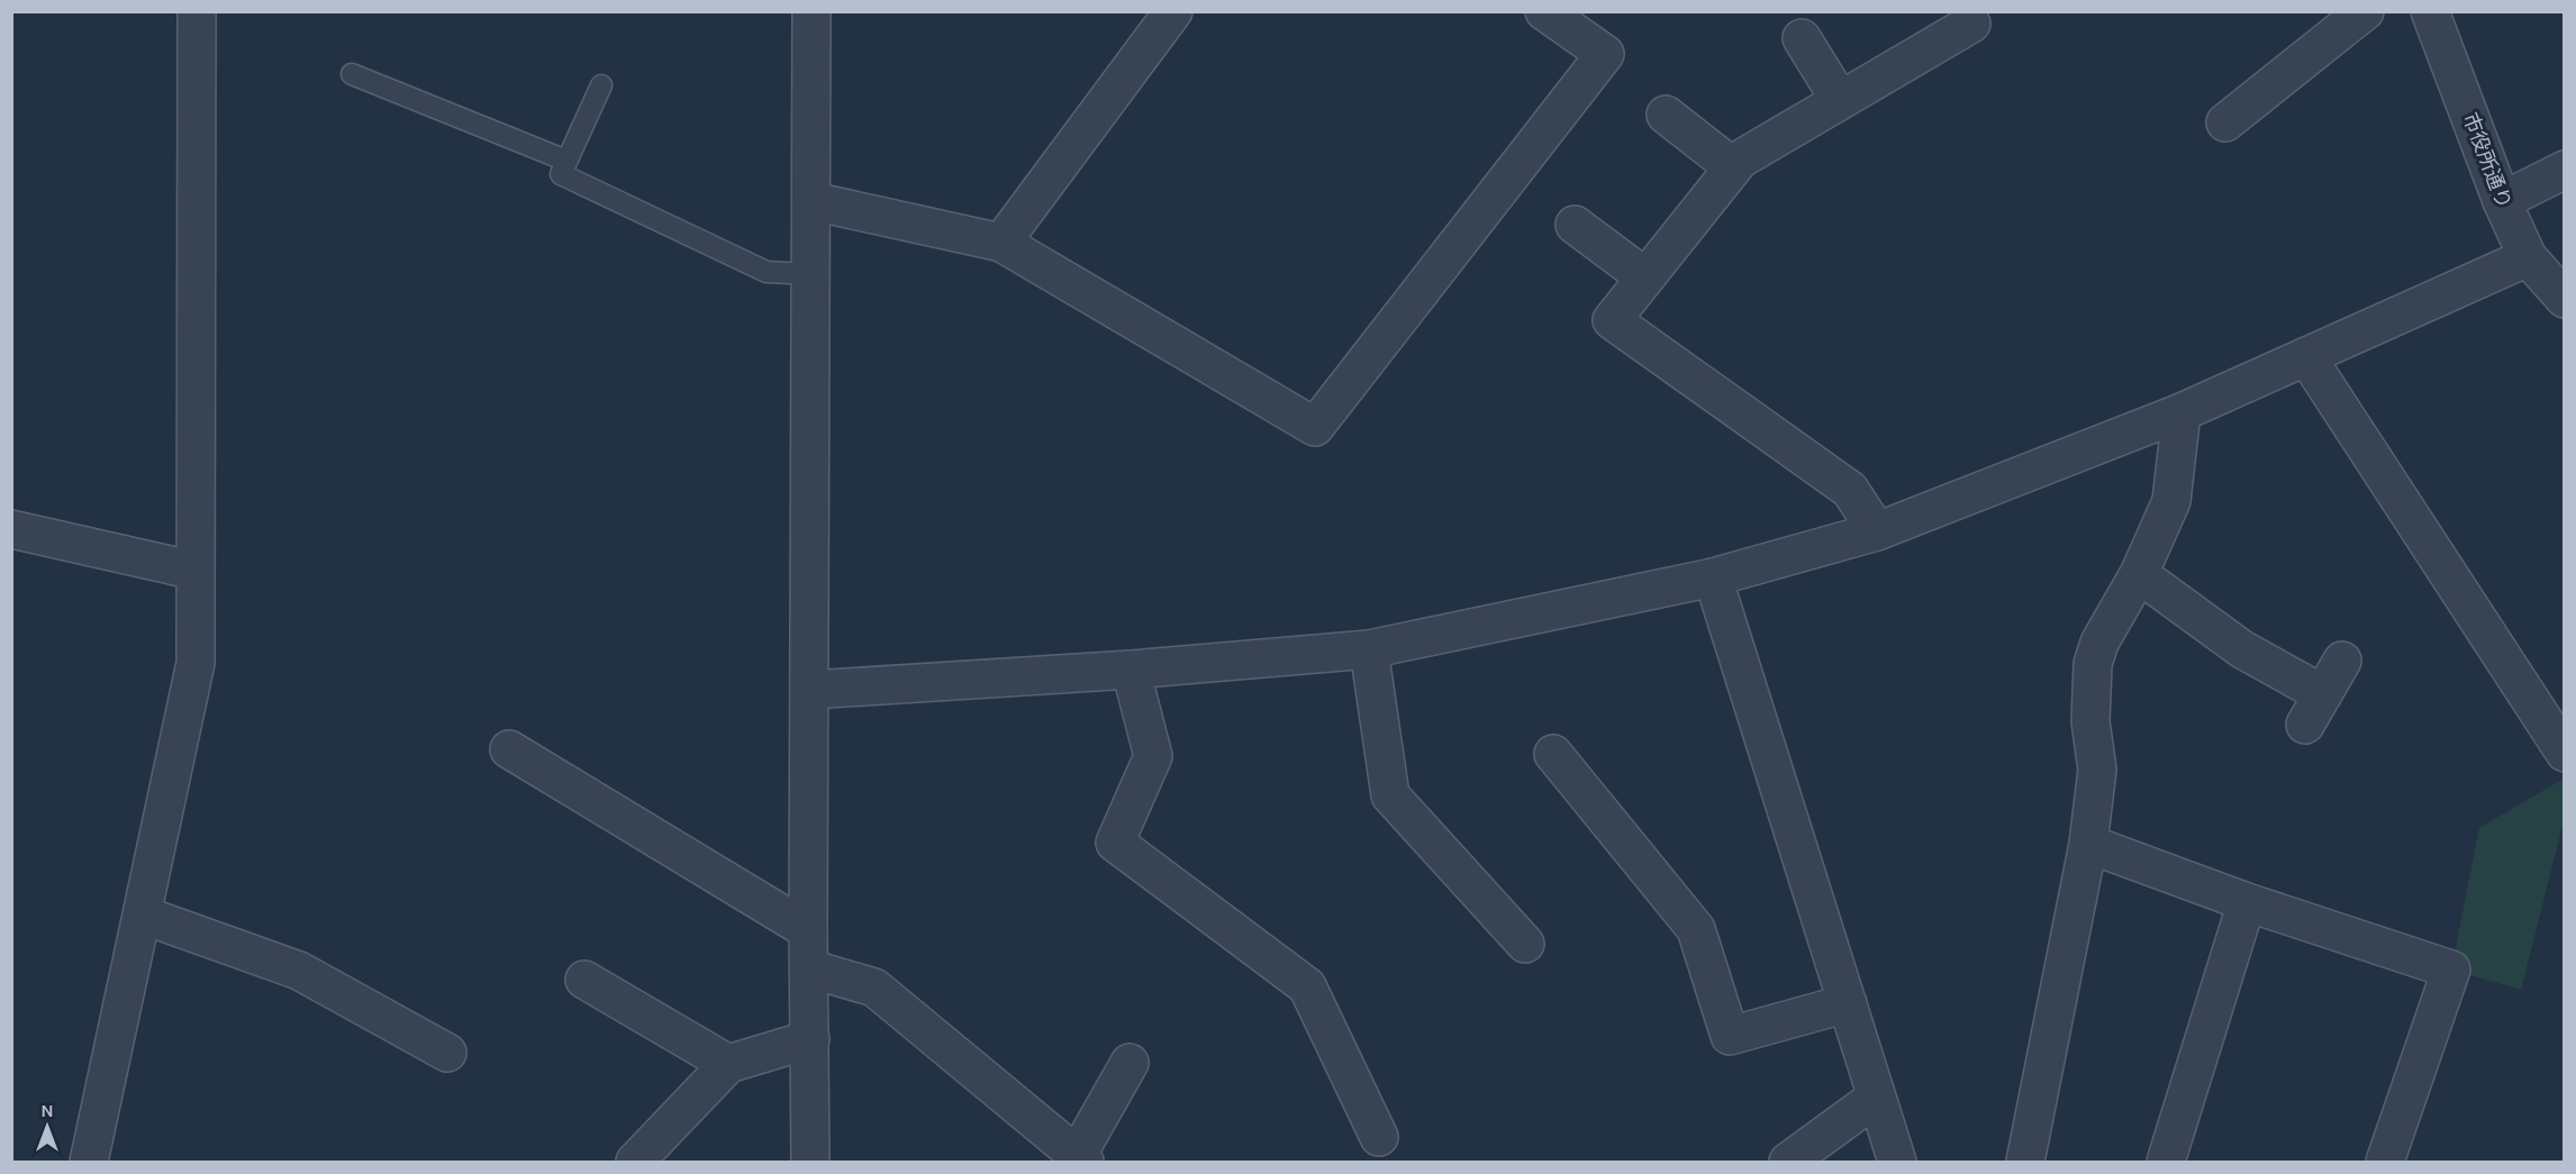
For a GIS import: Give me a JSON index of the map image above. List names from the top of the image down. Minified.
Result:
{"streets":{"street":["市役所通り"]},"north":"top"}
